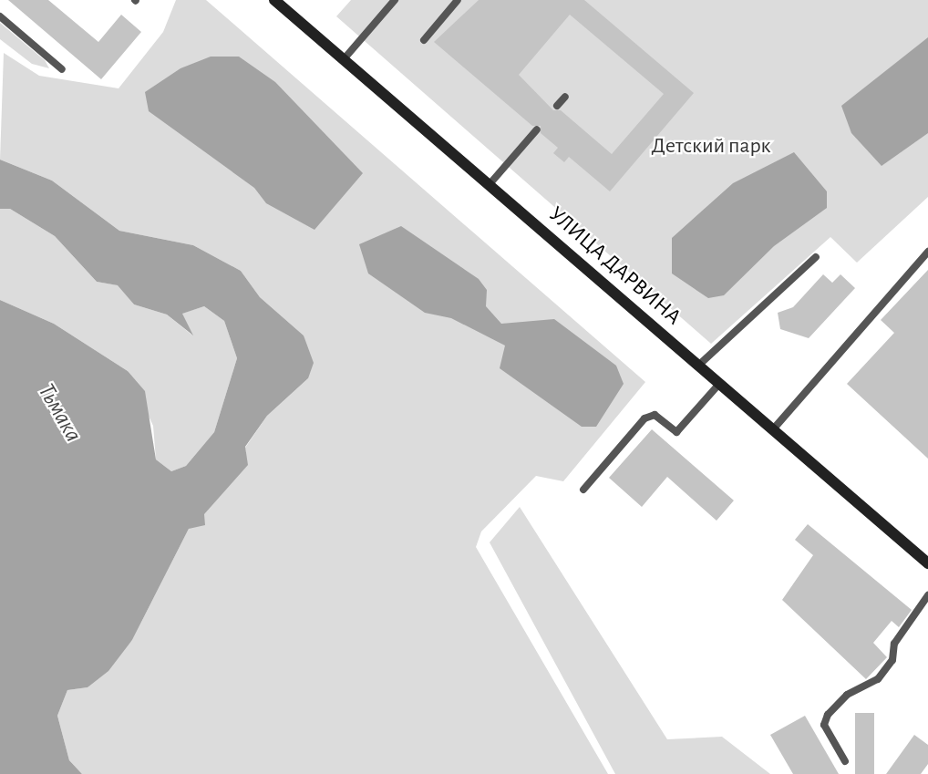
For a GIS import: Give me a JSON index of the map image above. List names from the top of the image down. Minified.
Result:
{"streets":{"main road":["УЛИЦА ДАРВИНА"]},"water":["Тьмака"],"parks":["Детский парк"]}
